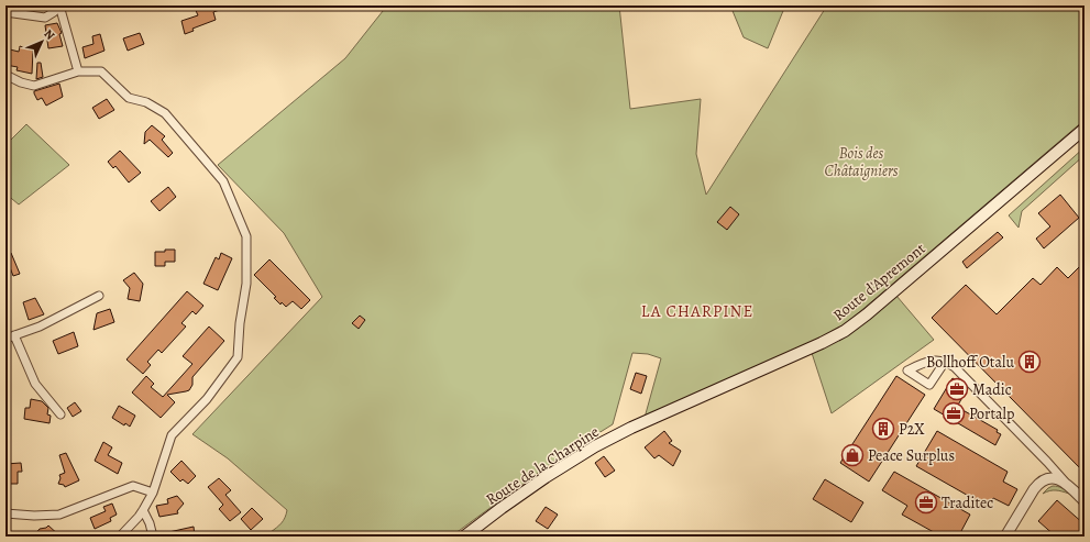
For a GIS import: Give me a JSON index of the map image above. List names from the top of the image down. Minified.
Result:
{"streets":{"main road":["Route d'Apremont","Route de la Charpine"]},"crossings":[["Route d'Apremont","Route de la Charpine"]],"districts":["LA CHARPINE"],"parks":["Bois des Châtaigniers"],"places":{"building":["Bollhoff Otalu","P2X"],"office":["Madic","Portalp","Traditec"],"shop":["Peace Surplus"]},"north":"top right"}
